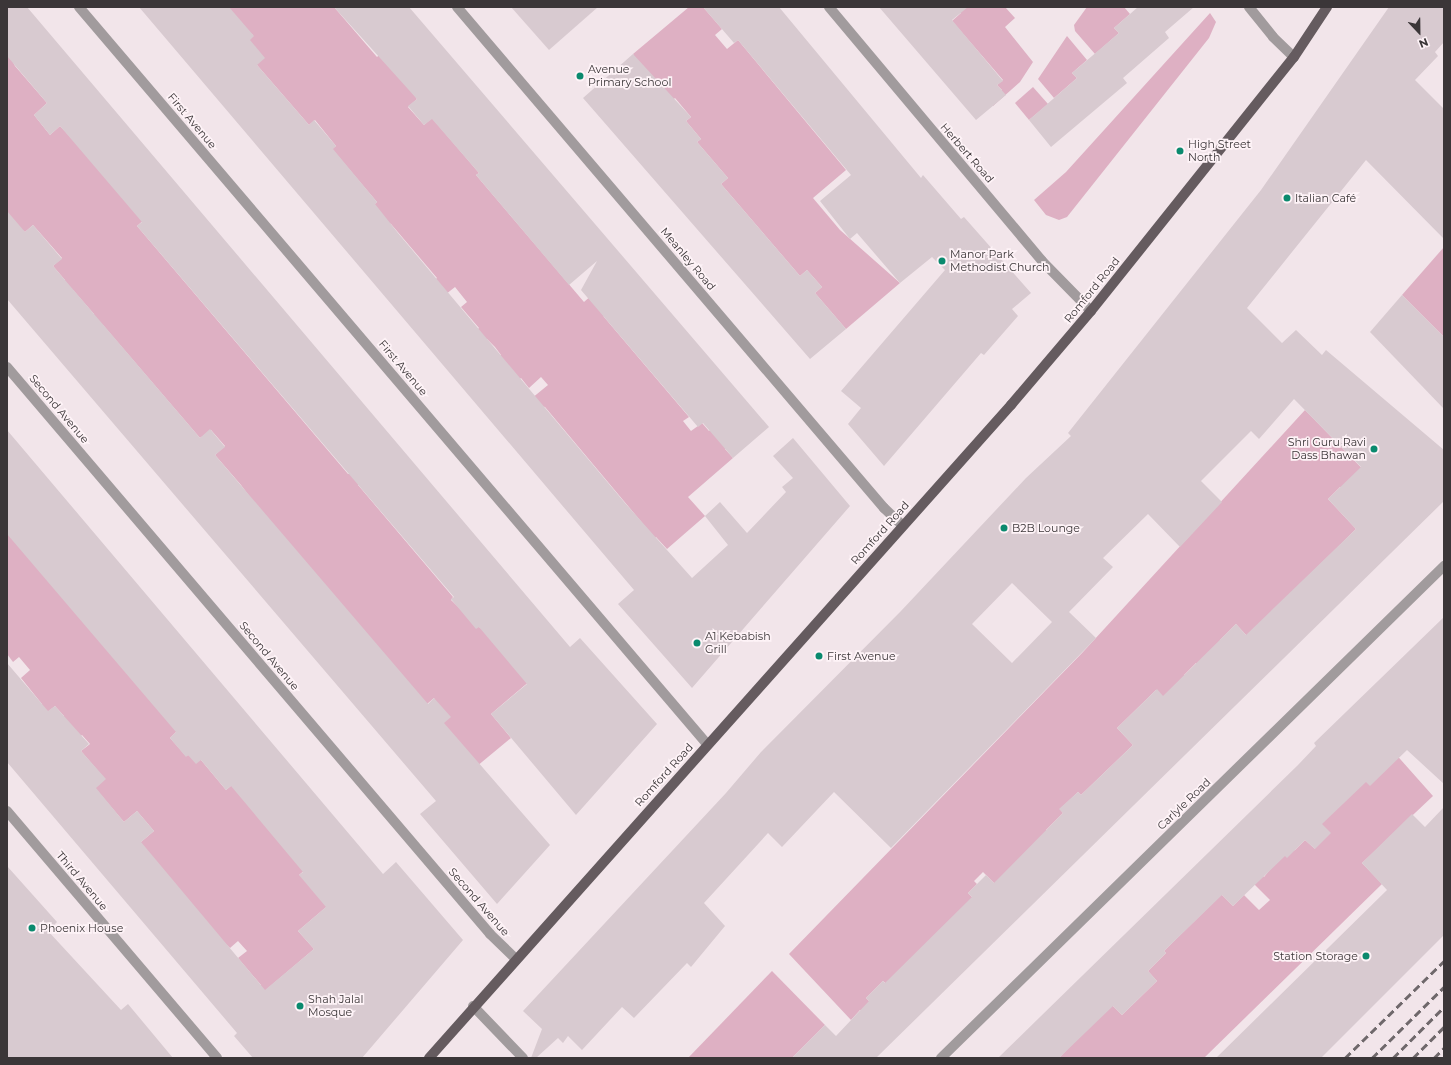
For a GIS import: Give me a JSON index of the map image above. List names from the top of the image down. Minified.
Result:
{"streets":{"main road":["Romford Road"],"street":["First Avenue","Herbert Road","Meanley Road","Second Avenue","Carlyle Road","Third Avenue"]},"crossings":[["First Avenue","Romford Road"],["Herbert Road","Romford Road"],["Meanley Road","Romford Road"],["Romford Road","Second Avenue"]],"places":["Avenue Primary School","High Street North","Italian Café","Manor Park Methodist Church","Shri Guru Ravi Dass Bhawan","B2B Lounge","A1 Kebabish Grill","First Avenue","Phoenix House","Station Storage","Shah Jalal Mosque"],"north":"bottom"}
